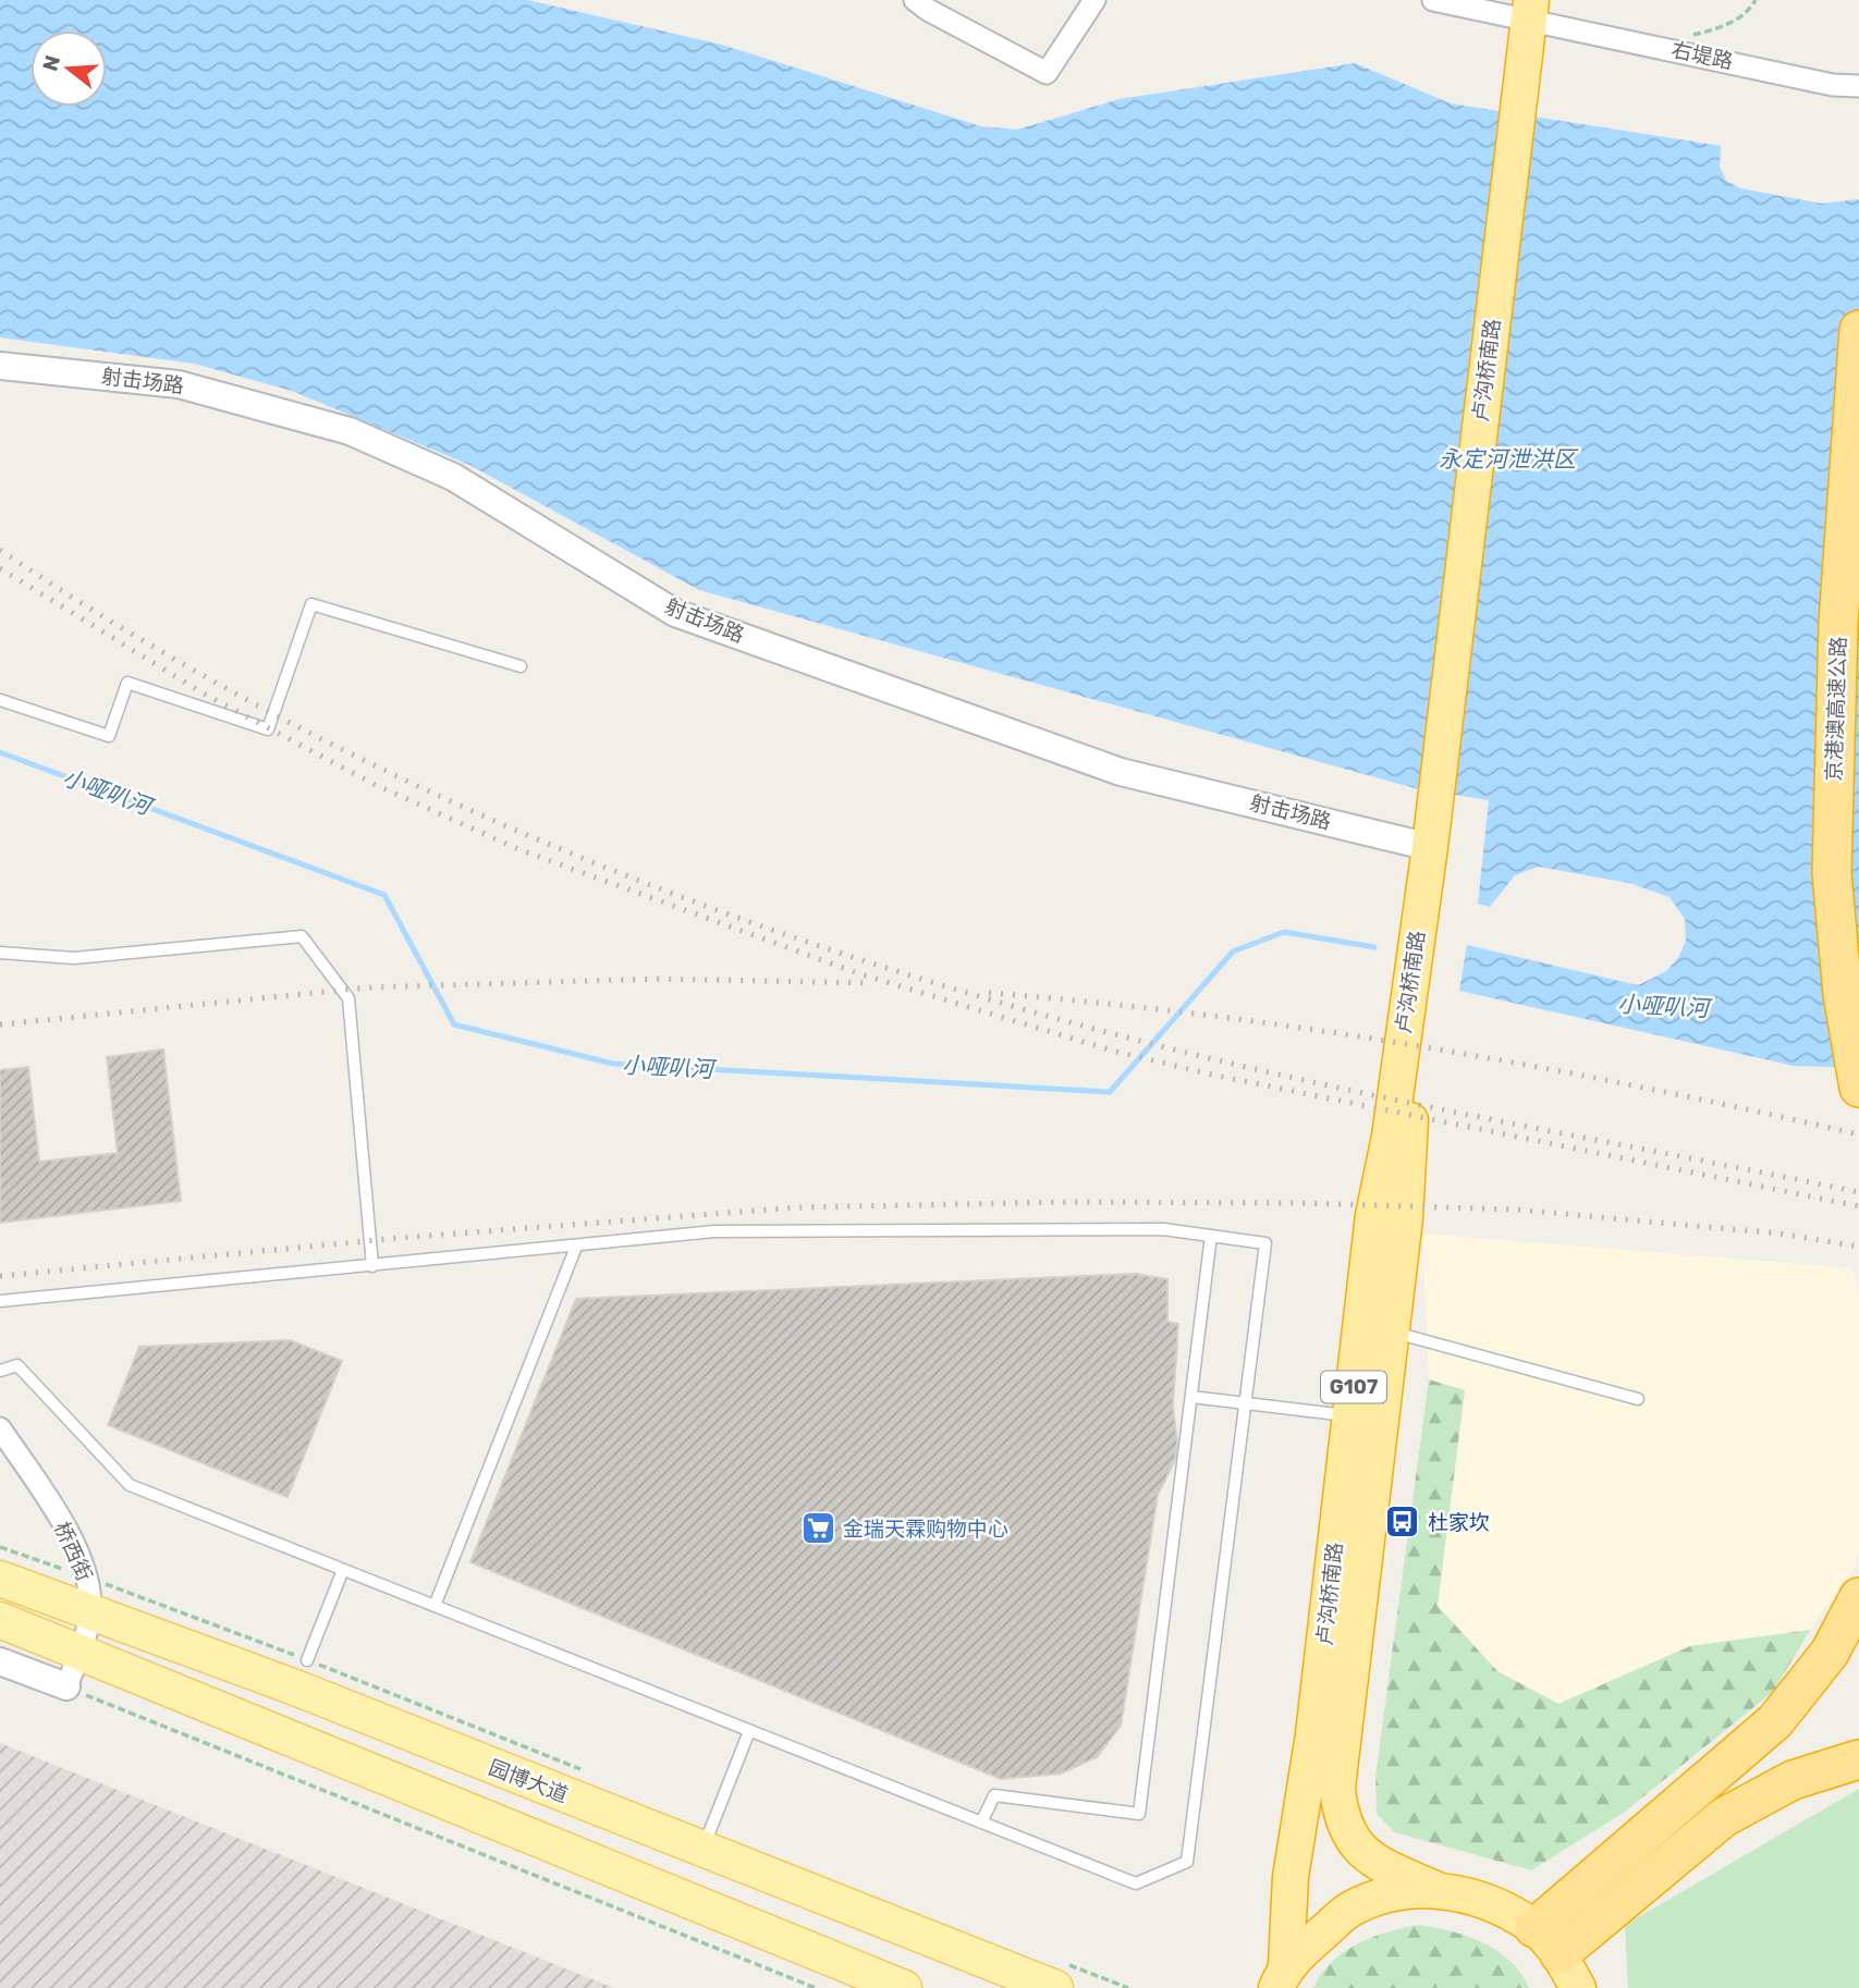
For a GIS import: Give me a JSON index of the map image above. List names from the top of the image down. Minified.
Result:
{"streets":{"highway":["卢沟桥南路","京港澳高速公路","G107"],"main road":["园博大道"],"street":["右堤路","射击场路","桥西街"]},"crossings":[["右堤路","卢沟桥南路"],["卢沟桥南路","射击场路"],["卢沟桥南路","G107"],["桥西街","园博大道"]],"water":["永定河泄洪区","小哑叭河"],"places":{"bus stop":["杜家坎"],"supermarket":["金瑞天霖购物中心"]},"north":"left"}
